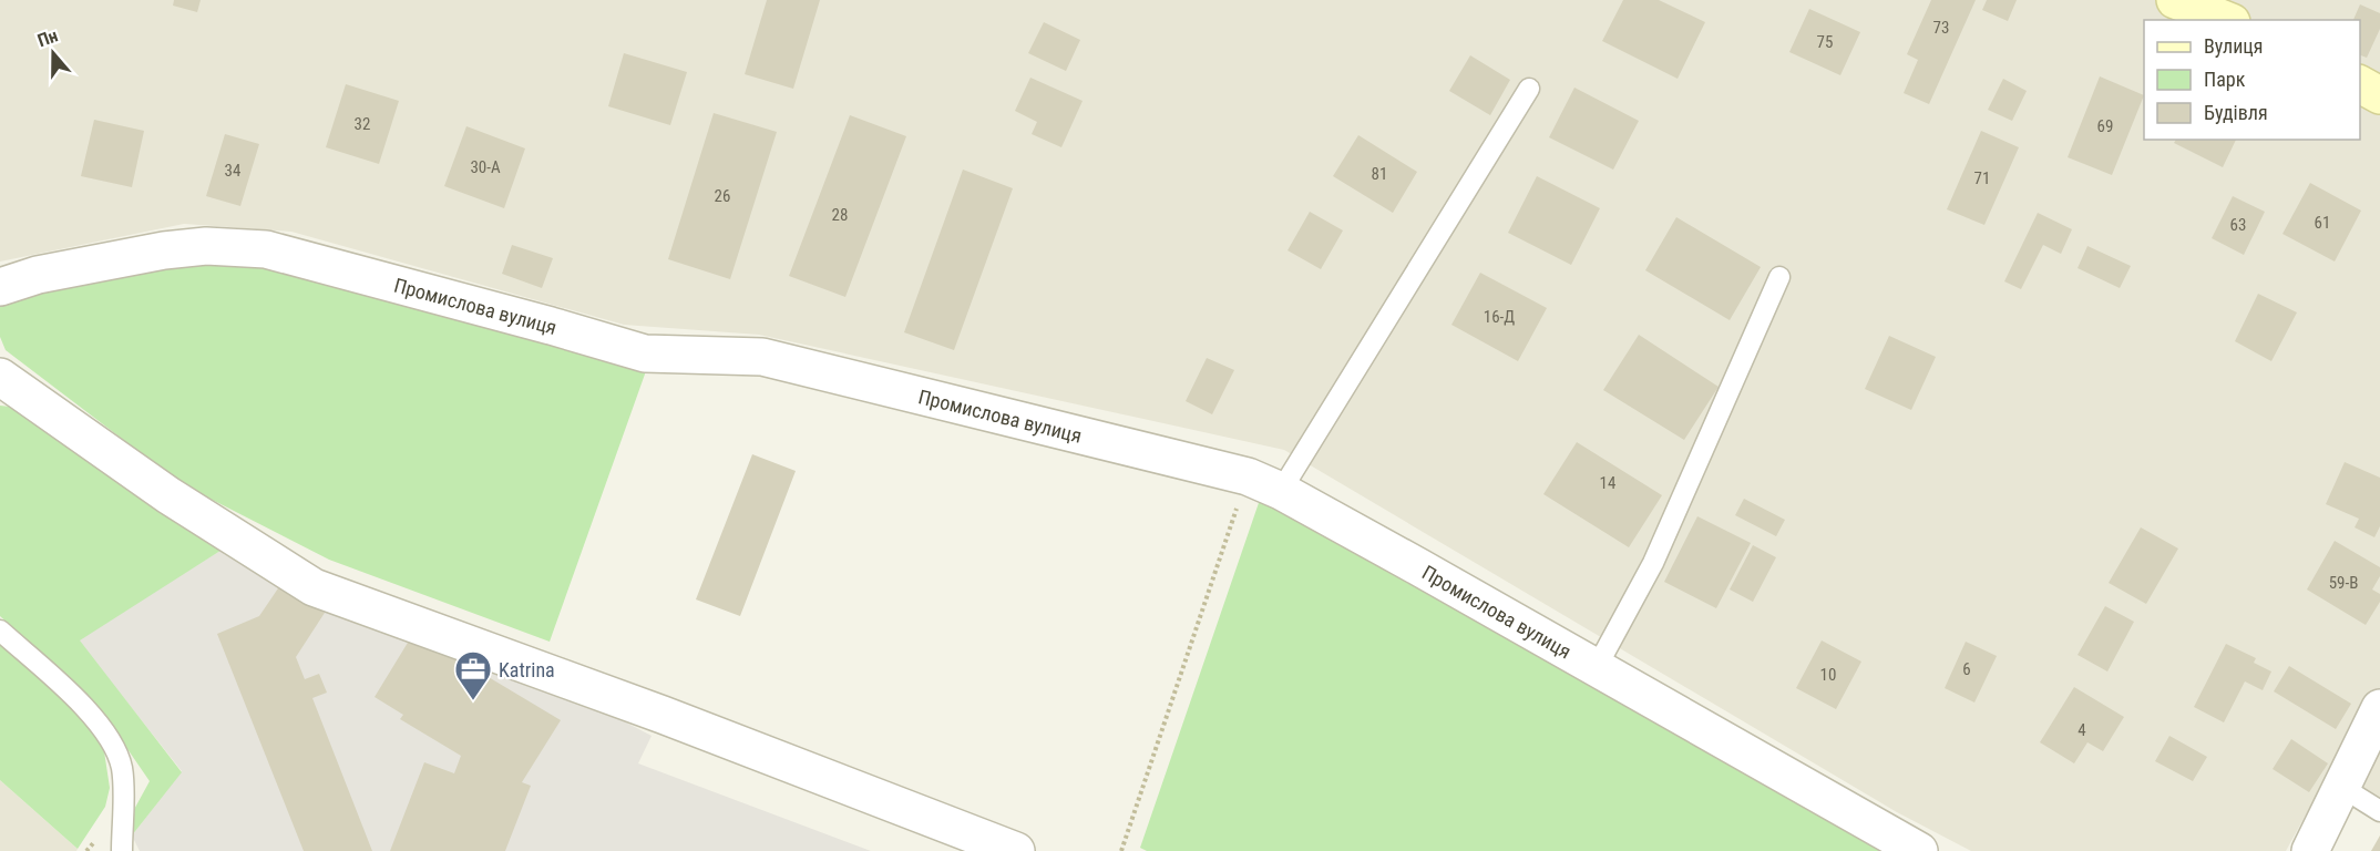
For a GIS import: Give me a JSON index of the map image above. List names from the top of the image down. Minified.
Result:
{"streets":{"street":["Промислова вулиця"]},"places":{"office":["Katrina"]},"house_numbers":["73","75","32","69","30-А","34","81","71","26","28","61","63","16-Д","14","59-В","6","10","4"],"legend":["Вулиця","Парк","Будівля"],"north":"top"}
